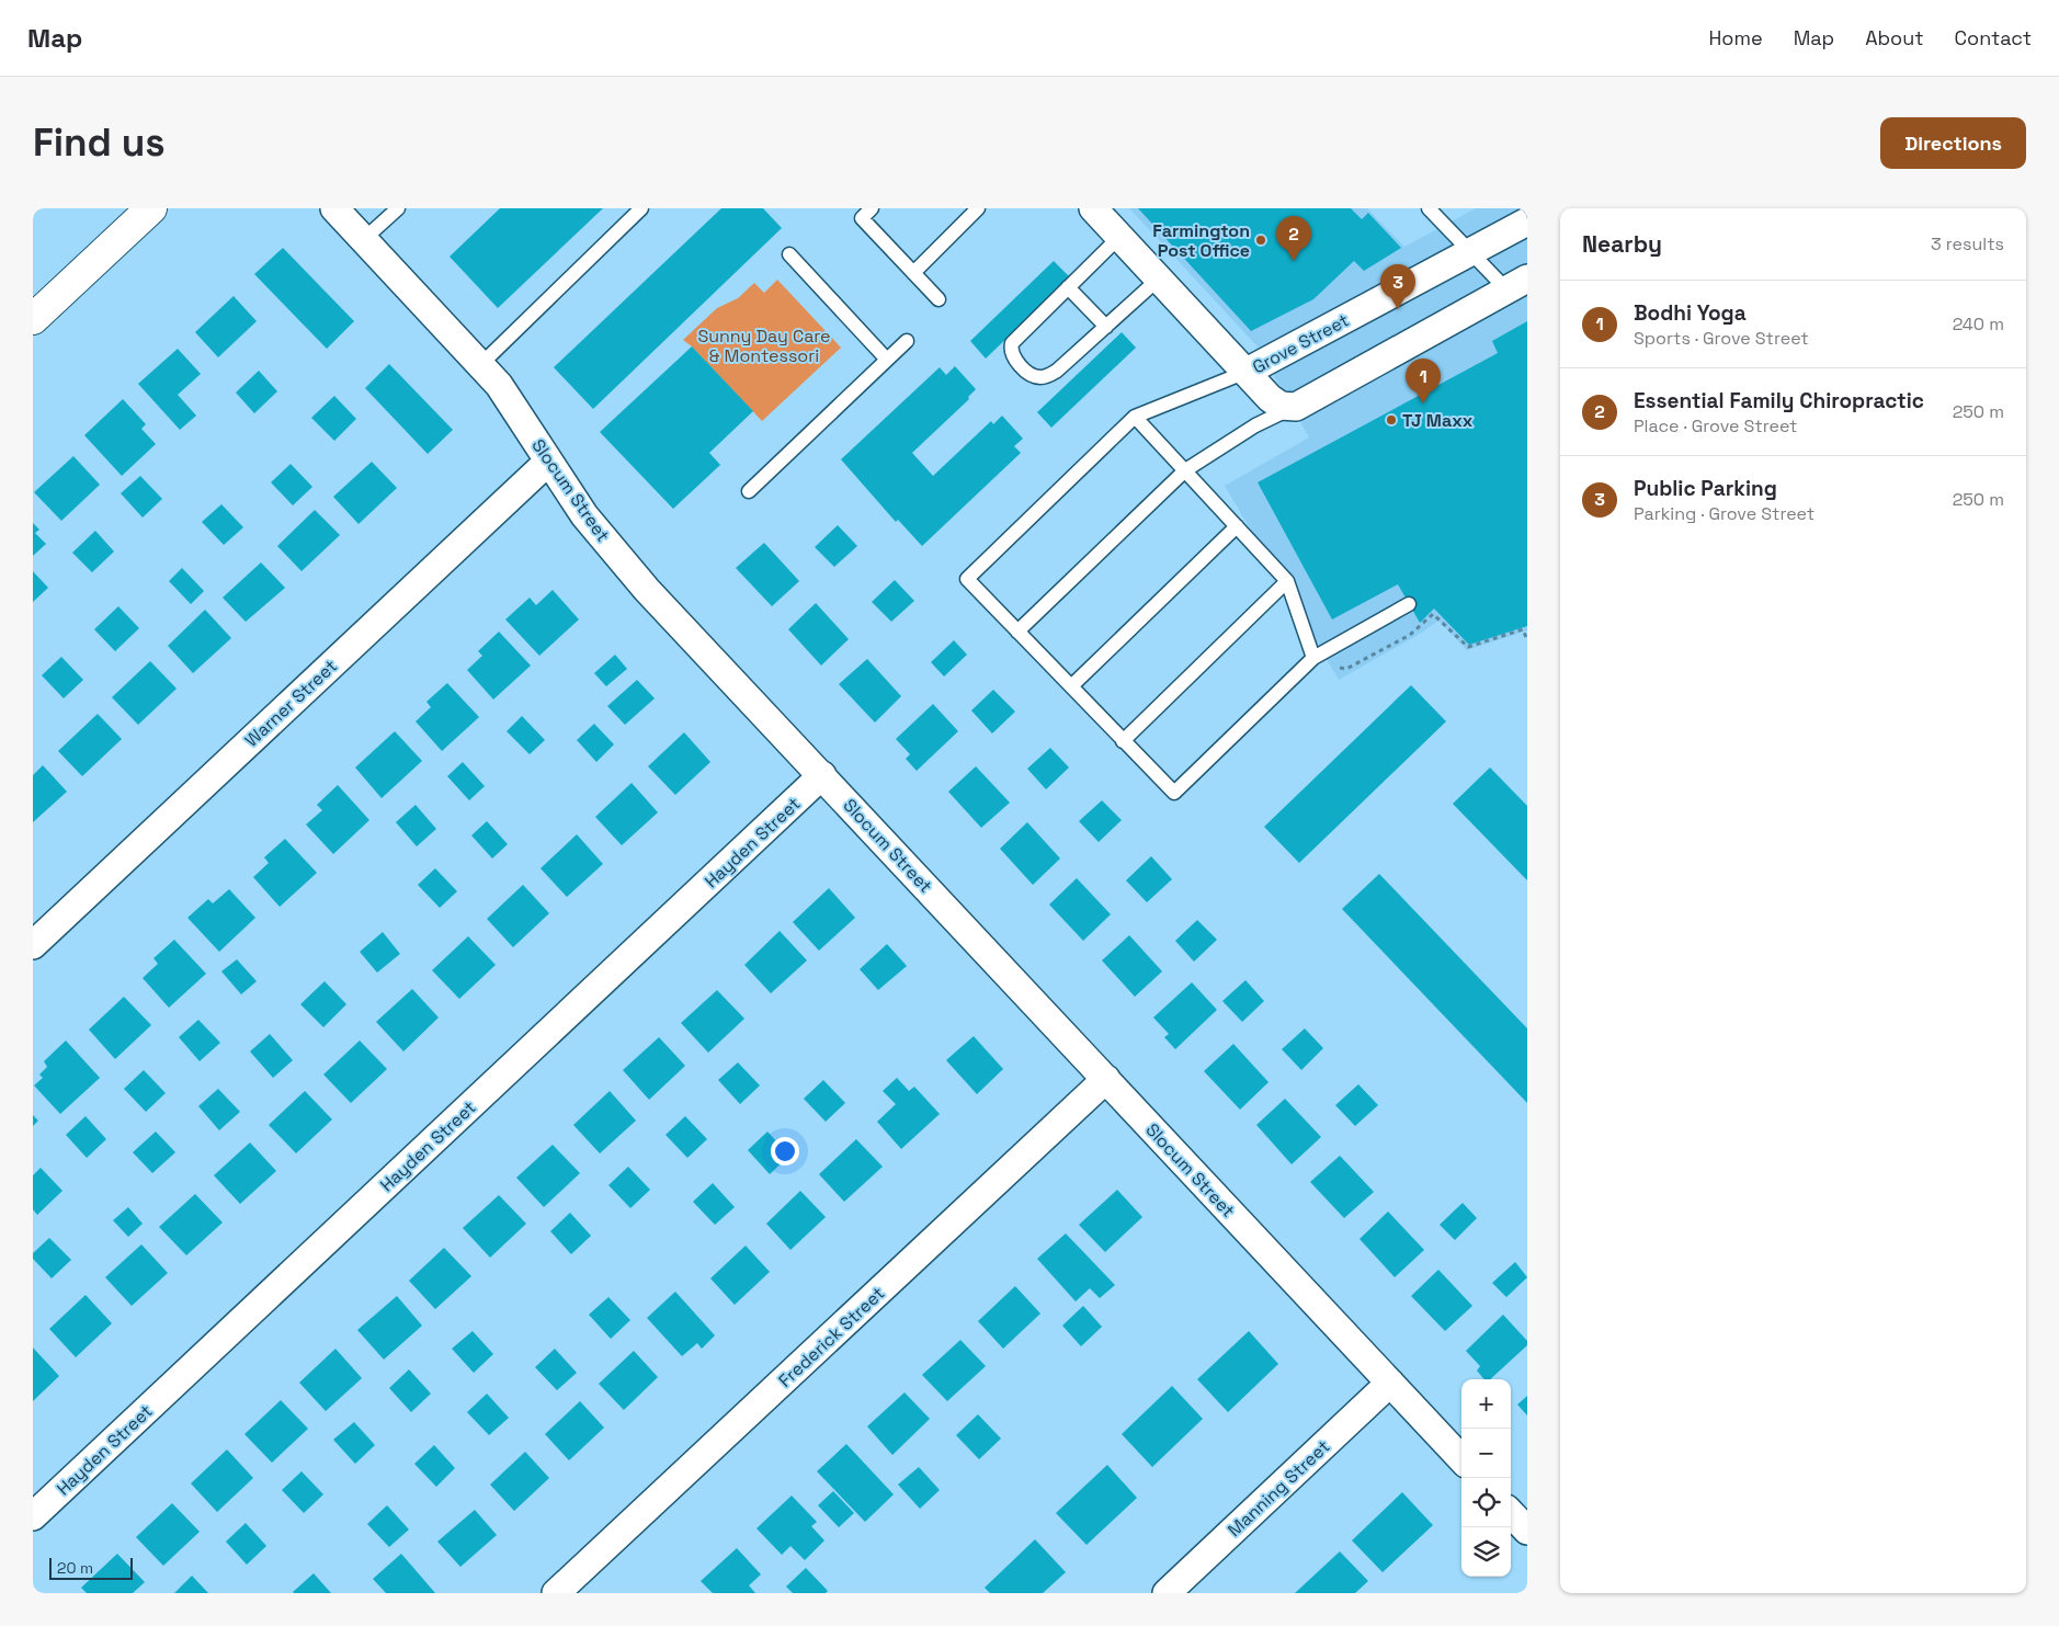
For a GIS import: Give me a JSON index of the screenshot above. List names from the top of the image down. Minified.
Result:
{"streets":{"street":["Grove Street","Slocum Street","Warner Street","Hayden Street","Frederick Street","Manning Street"]},"crossings":[["Slocum Street","Warner Street"],["Slocum Street","Hayden Street"],["Slocum Street","Frederick Street"],["Slocum Street","Manning Street"]],"parks":["Sunny Day Care & Montessori"],"places":["Farmington Post Office","TJ Maxx"],"scale_bar":"20 m","page":{"header":"Map","nav":["Home","Map","About","Contact"],"buttons":"Directions","title":"Find us","heading":["Nearby","3 results"],"pins":["2","3","1"],"list":[{"mark":"1","name":"Bodhi Yoga","note":"Sports · Grove Street","value":"240 m"},{"mark":"2","name":"Essential Family Chiropractic","note":"Place · Grove Street","value":"250 m"},{"mark":"3","name":"Public Parking","note":"Parking · Grove Street","value":"250 m"}],"map_buttons":["+","−"],"scale":"20 m"}}
